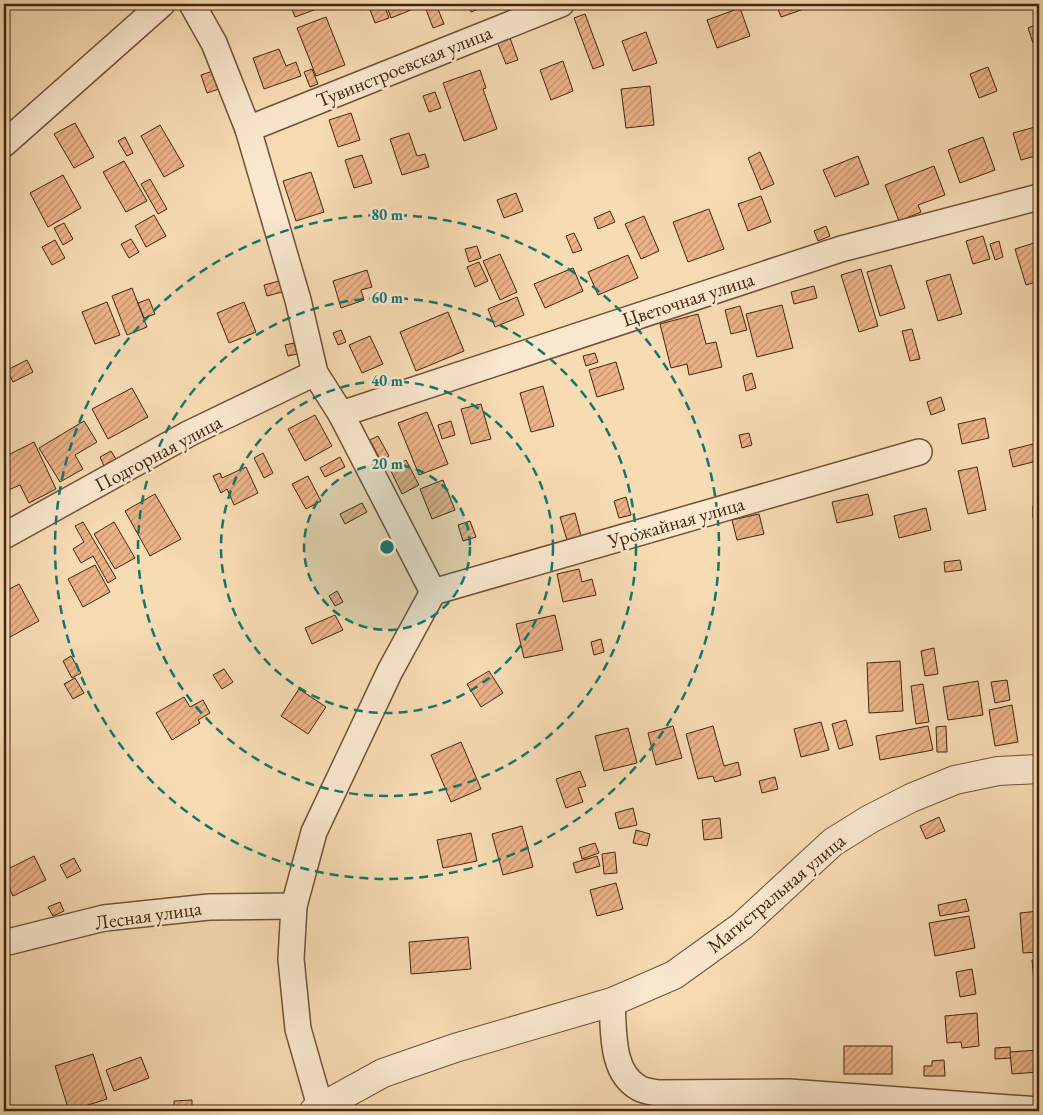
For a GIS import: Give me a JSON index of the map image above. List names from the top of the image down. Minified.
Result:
{"streets":{"street":["Тувинстроевская улица","Цветочная улица","Подгорная улица","Урожайная улица","Магистральная улица","Лесная улица"]},"rings":["80 m","60 m","40 m","20 m"]}
